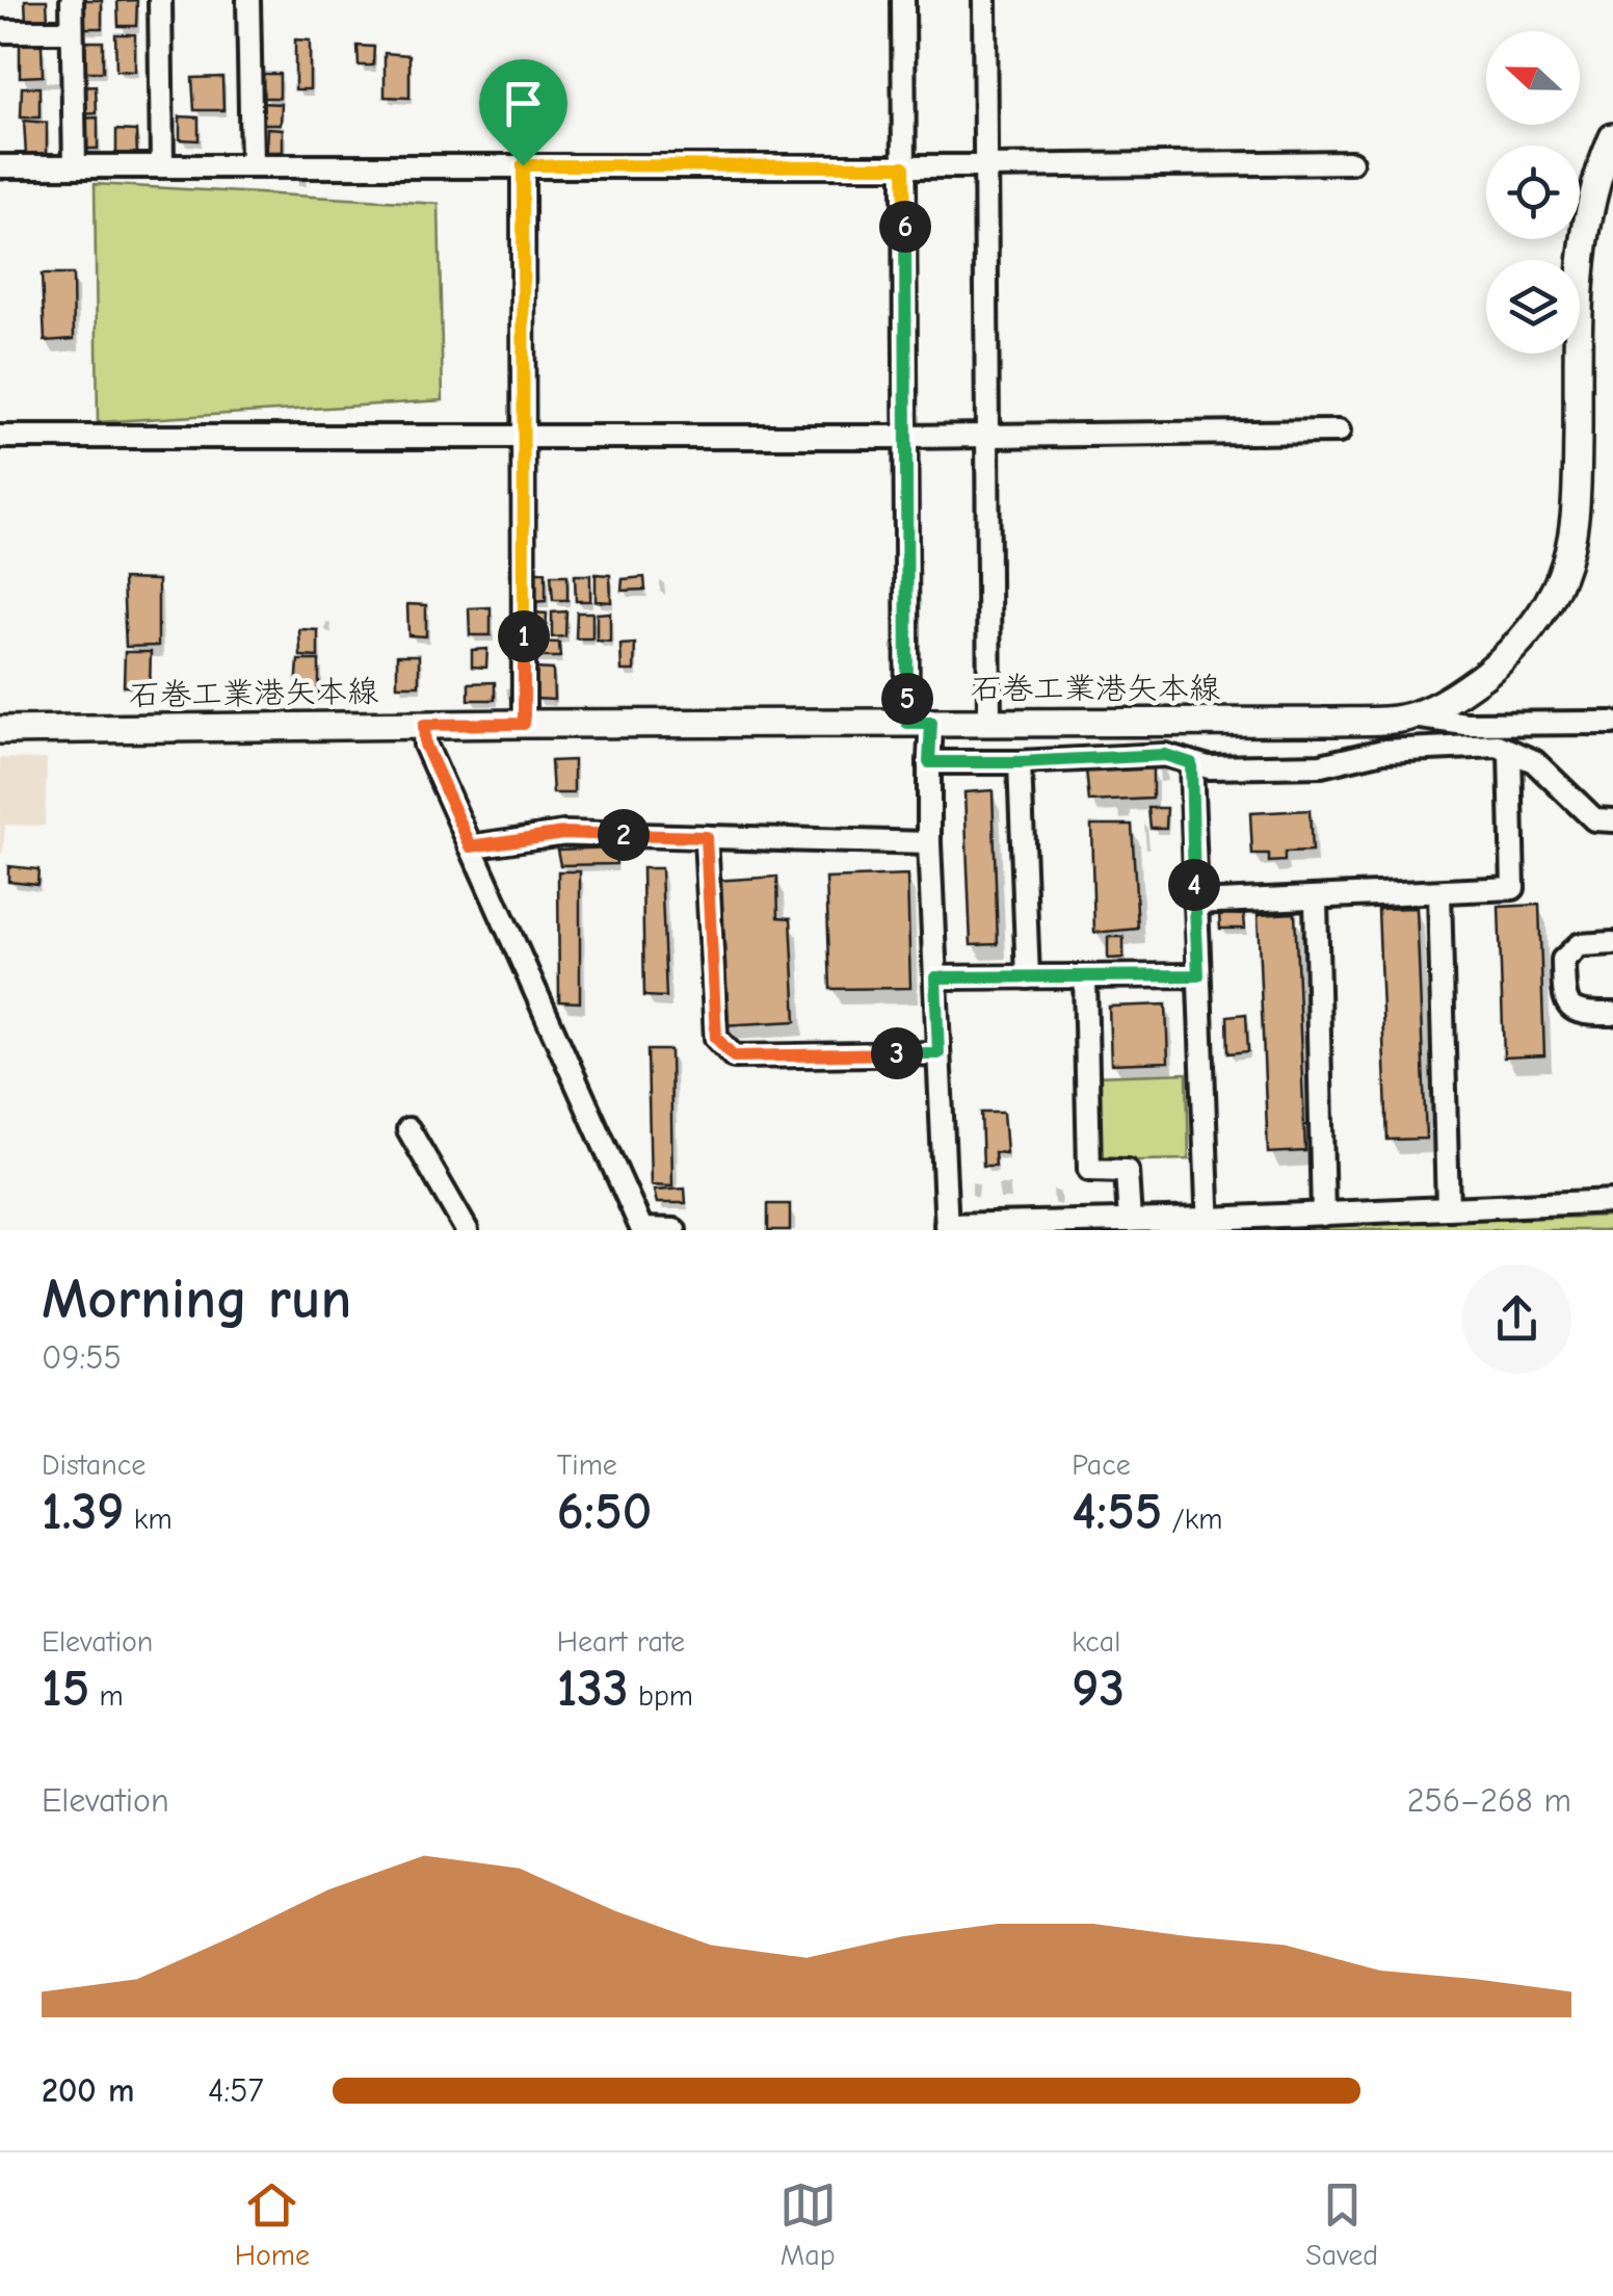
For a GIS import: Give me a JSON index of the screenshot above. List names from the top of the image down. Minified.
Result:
{"streets":{"main road":["石巻工業港矢本線"]},"north":"left","page":{"pins":["6","1","5","2","4","3"],"heading":["Morning run","09:55"],"stats":[["Distance","1.39 km"],["Time","6:50"],["Pace","4:55 /km"],["Elevation","15 m"],["Heart rate","133 bpm"],["kcal","93"]],"chart":["Elevation","256–268 m"],"list":[{"name":"200 m","note":"4:57"}],"tabs":["Home","Map","Saved"]}}
